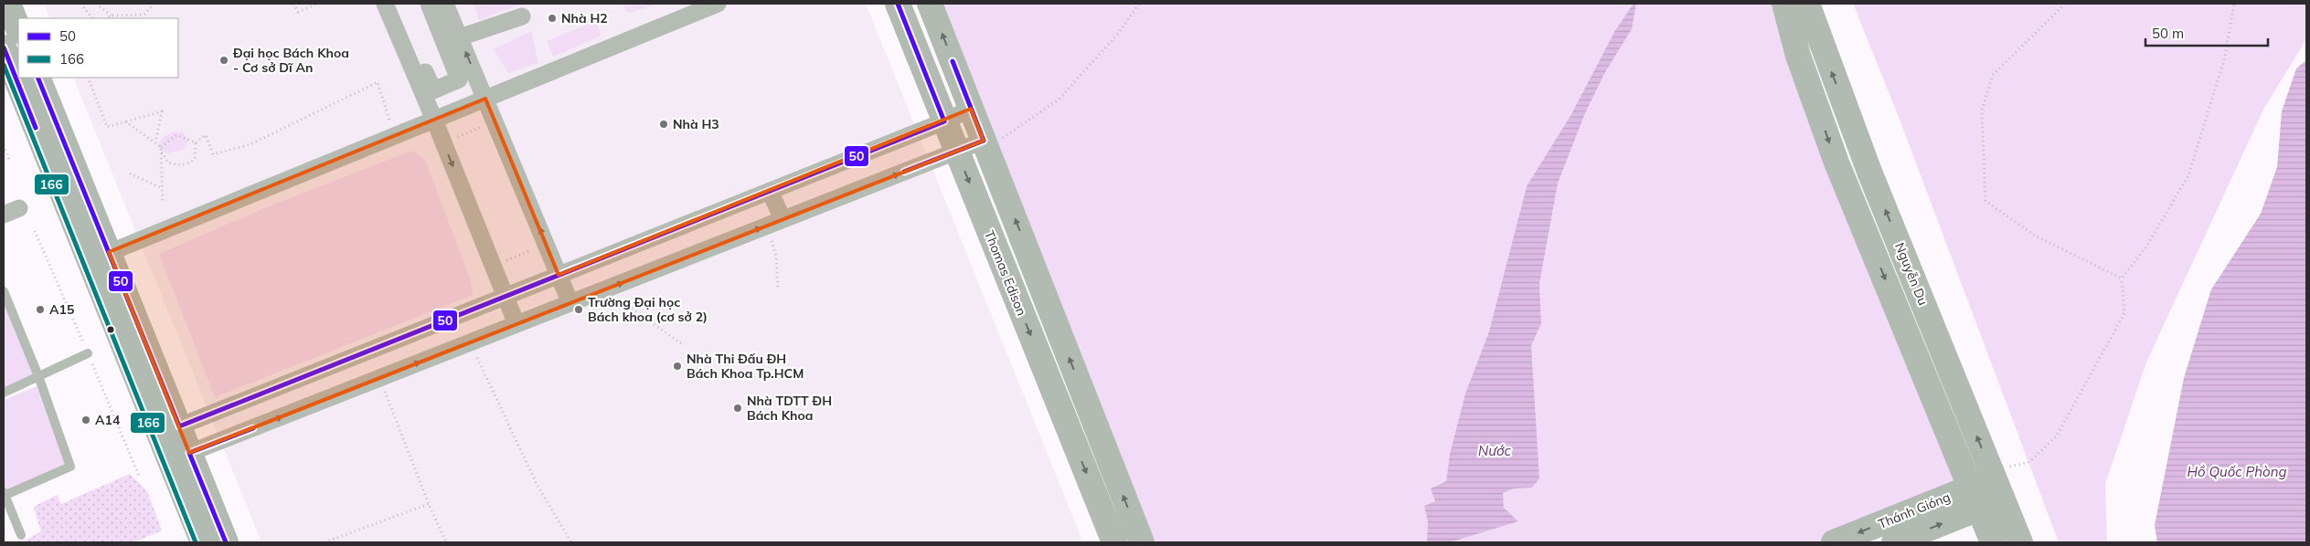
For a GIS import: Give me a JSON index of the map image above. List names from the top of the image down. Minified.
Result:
{"streets":{"street":["Thomas Edison","Nguyễn Du","Thánh Gióng"]},"crossings":[["Nguyễn Du","Thánh Gióng"]],"water":["Nước","Hồ Quốc Phòng"],"places":["Nhà H2","Đại học Bách Khoa - Cơ sở Dĩ An","Nhà H3","A15","Trường Đại học Bách khoa (cơ sở 2)","Nhà Thi Đấu ĐH Bách Khoa Tp.HCM","Nhà TDTT ĐH Bách Khoa","A14"],"lines":["transit line 50","transit line 166"],"legend":["50","166"],"scale_bar":"50 m"}
